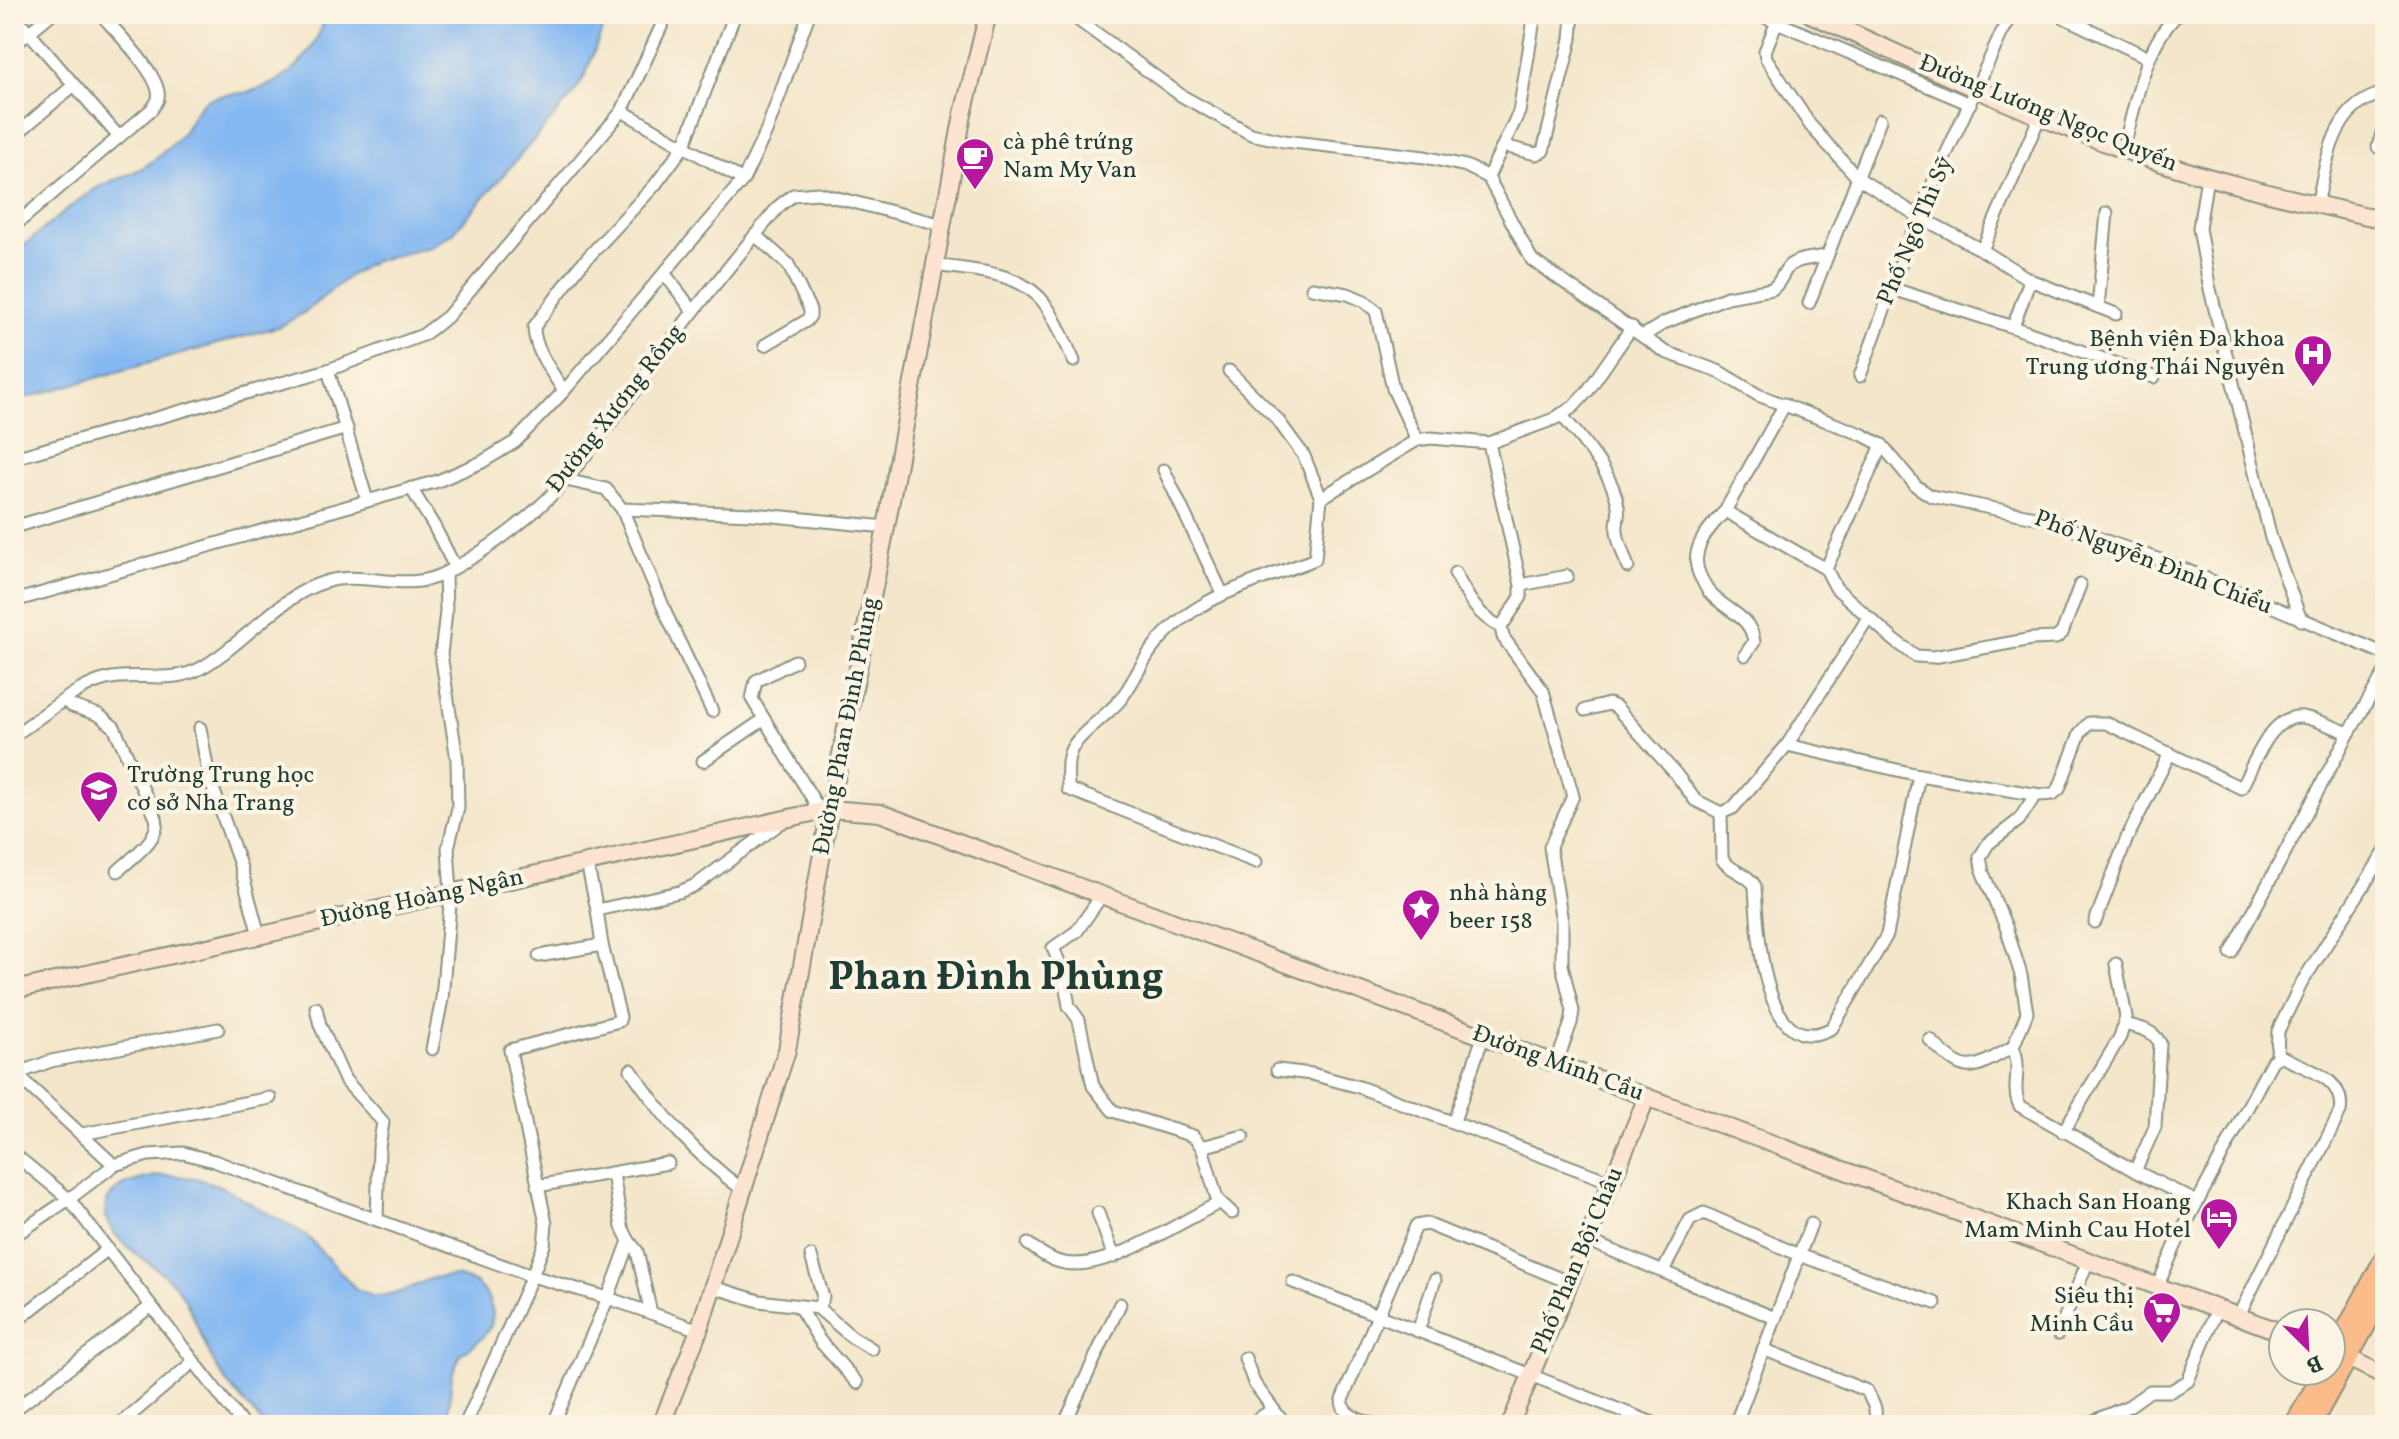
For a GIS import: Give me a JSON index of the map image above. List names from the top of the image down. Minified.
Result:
{"streets":{"street":["Đường Lương Ngọc Quyến","Phố Ngô Thì Sỹ","Đường Xương Rồng","Phố Nguyễn Đình Chiểu","Đường Phan Đình Phùng","Đường Hoàng Ngân","Đường Minh Cầu","Phố Phan Bội Châu"]},"crossings":[["Đường Lương Ngọc Quyến","Phố Ngô Thì Sỹ"],["Đường Xương Rồng","Đường Phan Đình Phùng"],["Đường Phan Đình Phùng","Đường Hoàng Ngân"],["Đường Phan Đình Phùng","Đường Minh Cầu"],["Đường Hoàng Ngân","Đường Minh Cầu"],["Đường Minh Cầu","Phố Phan Bội Châu"]],"districts":["Phan Đình Phùng"],"places":{"cafe":["cà phê trứng Nam My Van"],"hospital":["Bệnh viện Đa khoa Trung ương Thái Nguyên"],"school or university":["Trường Trung học cơ sở Nha Trang"],"place":["nhà hàng beer 158"],"hotel":["Khach San Hoang Mam Minh Cau Hotel"],"supermarket":["Siêu thị Minh Cầu"]},"north":"bottom right"}
